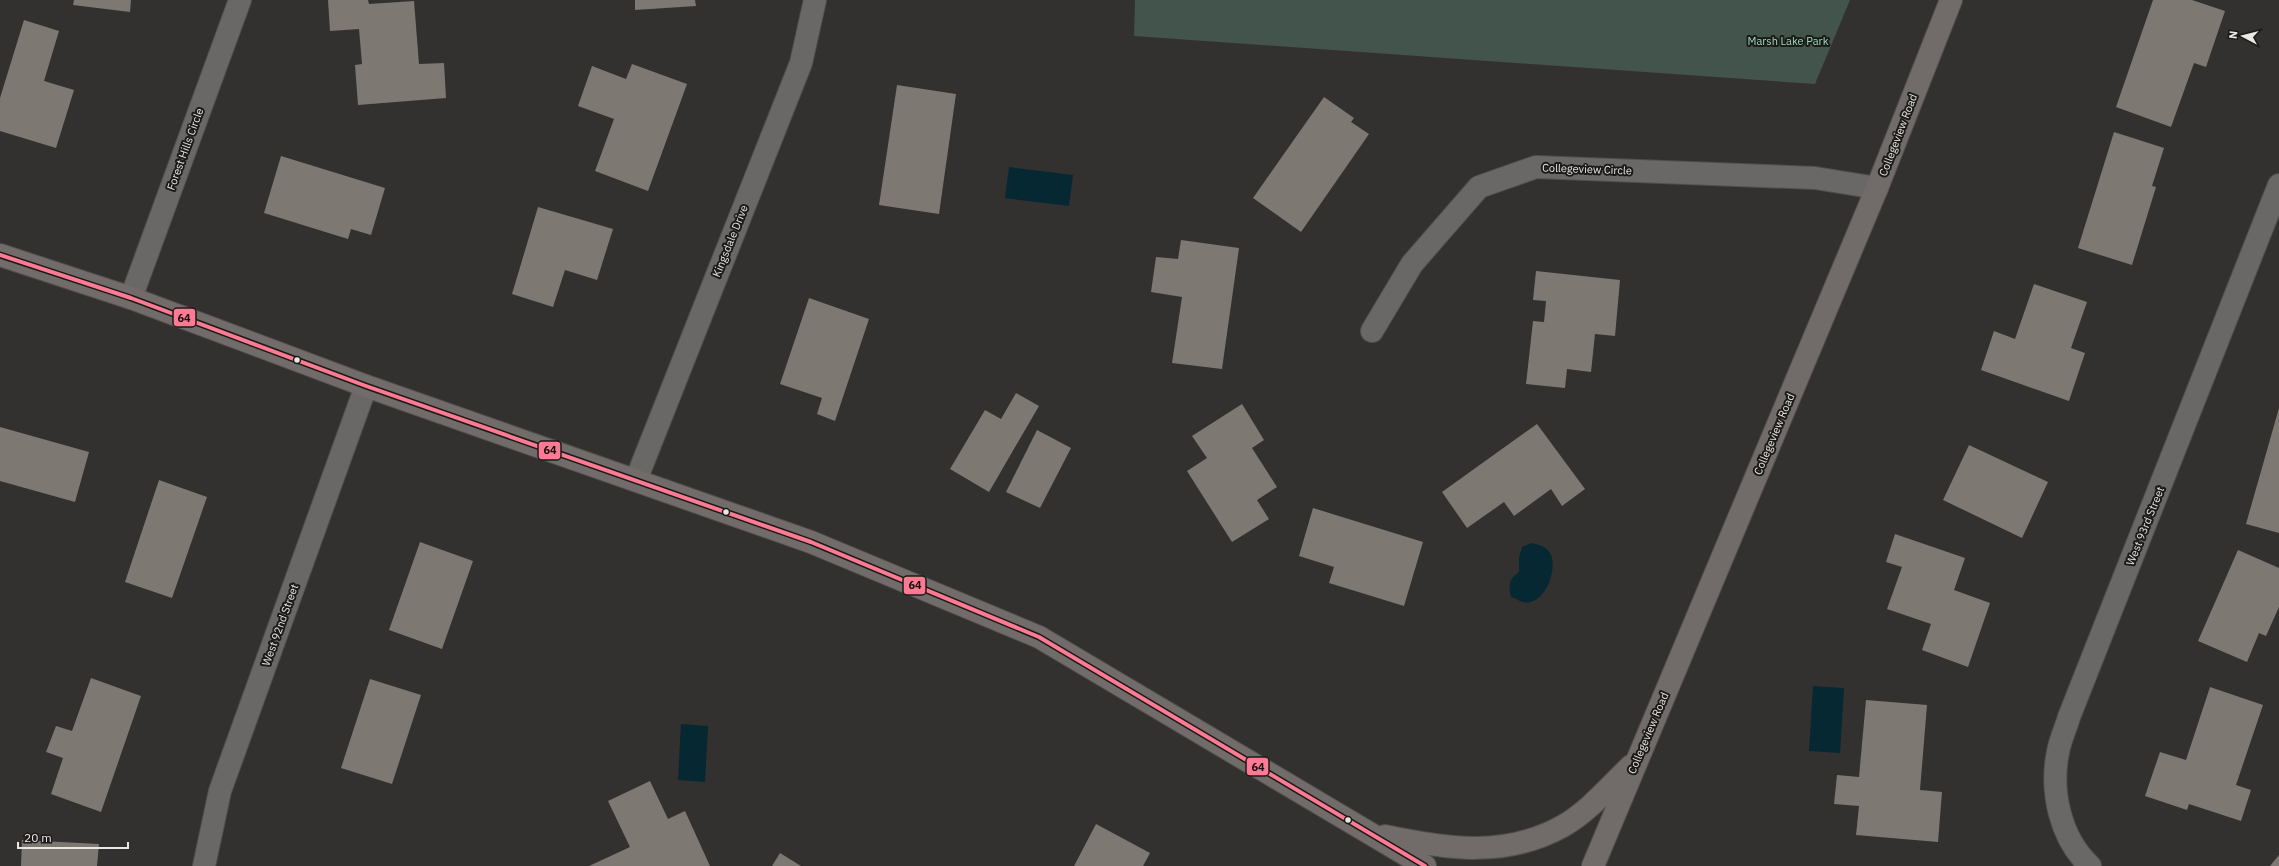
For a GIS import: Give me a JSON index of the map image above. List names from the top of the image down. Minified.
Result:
{"streets":{"street":["Collegeview Road","Forest Hills Circle","Collegeview Circle","Kingsdale Drive","West 93rd Street","West 92nd Street"]},"crossings":[["Collegeview Road","Collegeview Circle"]],"parks":["Marsh Lake Park"],"lines":["transit line 64"],"scale_bar":"20 m","north":"left"}
